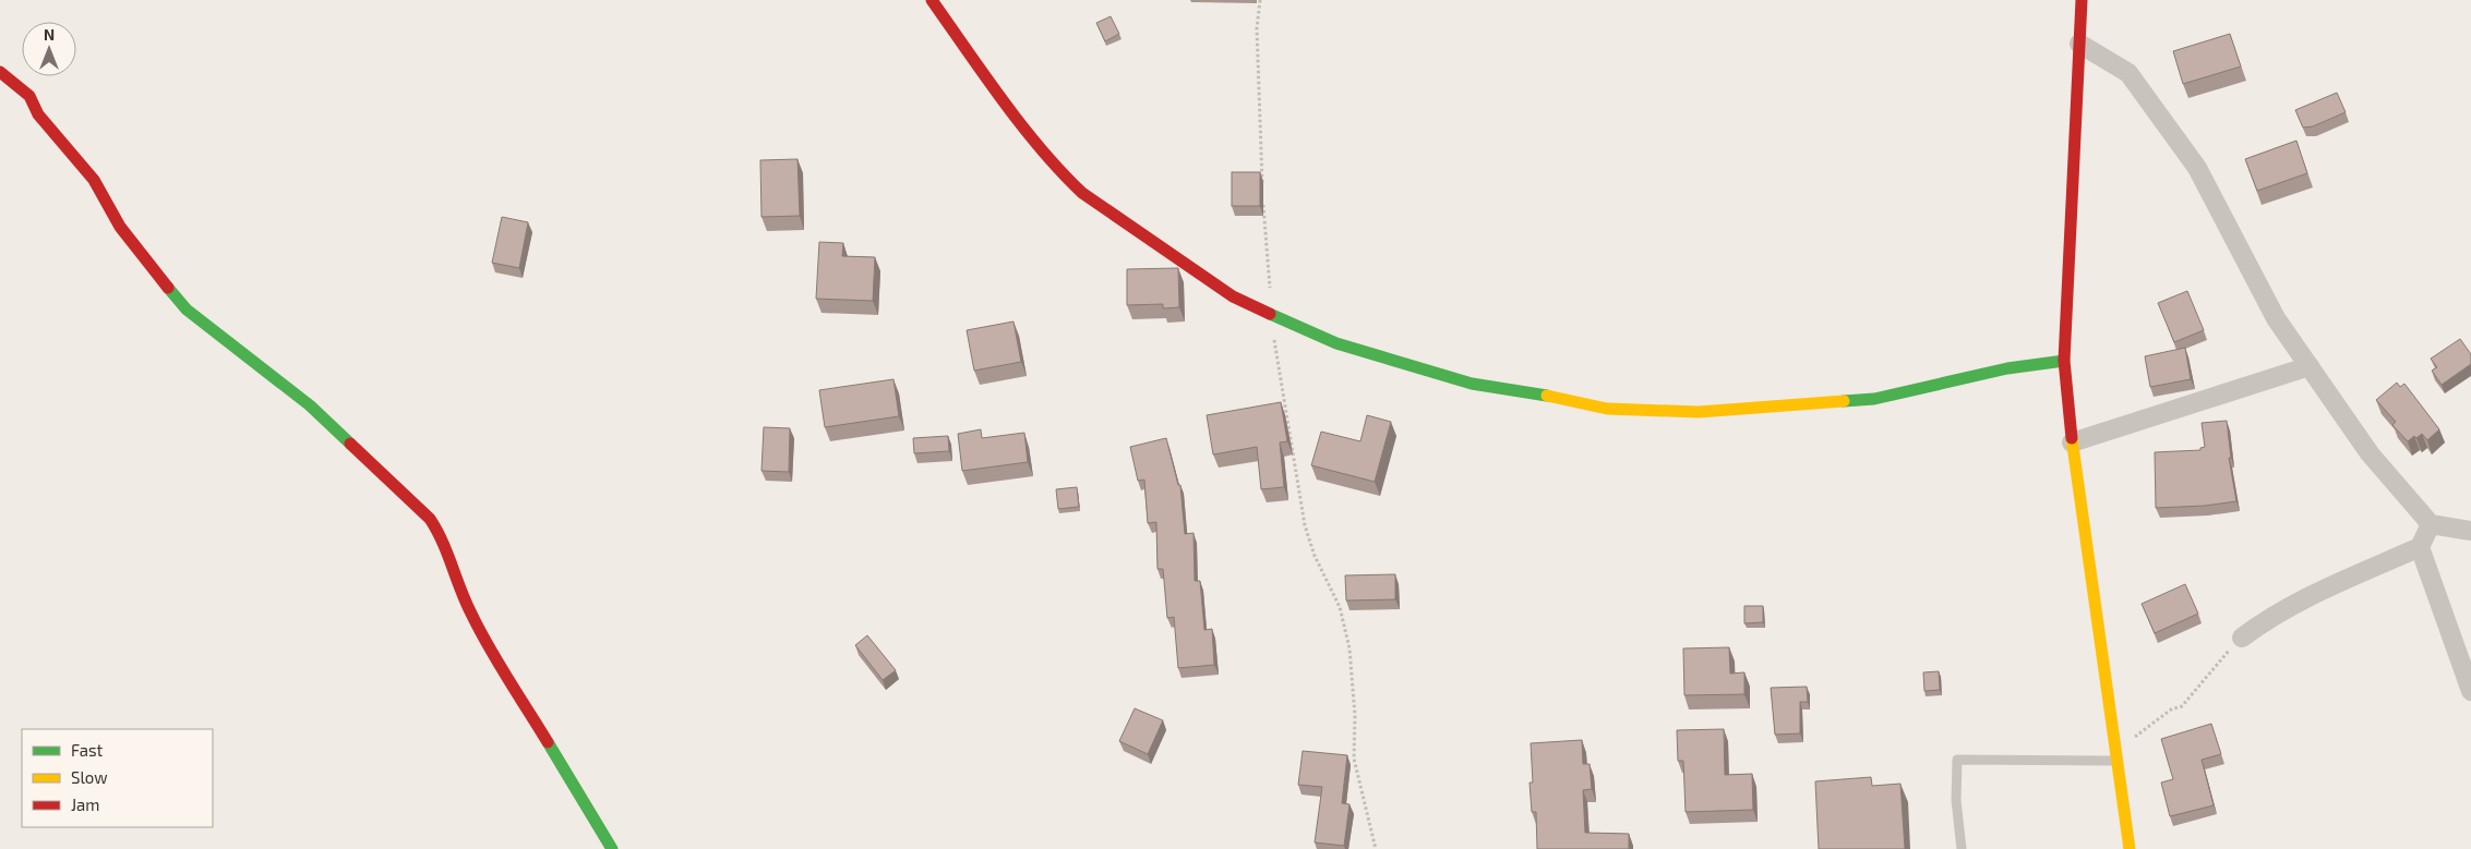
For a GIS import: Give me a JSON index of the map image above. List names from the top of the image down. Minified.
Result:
{"legend":["Fast","Slow","Jam"],"north":"top"}
